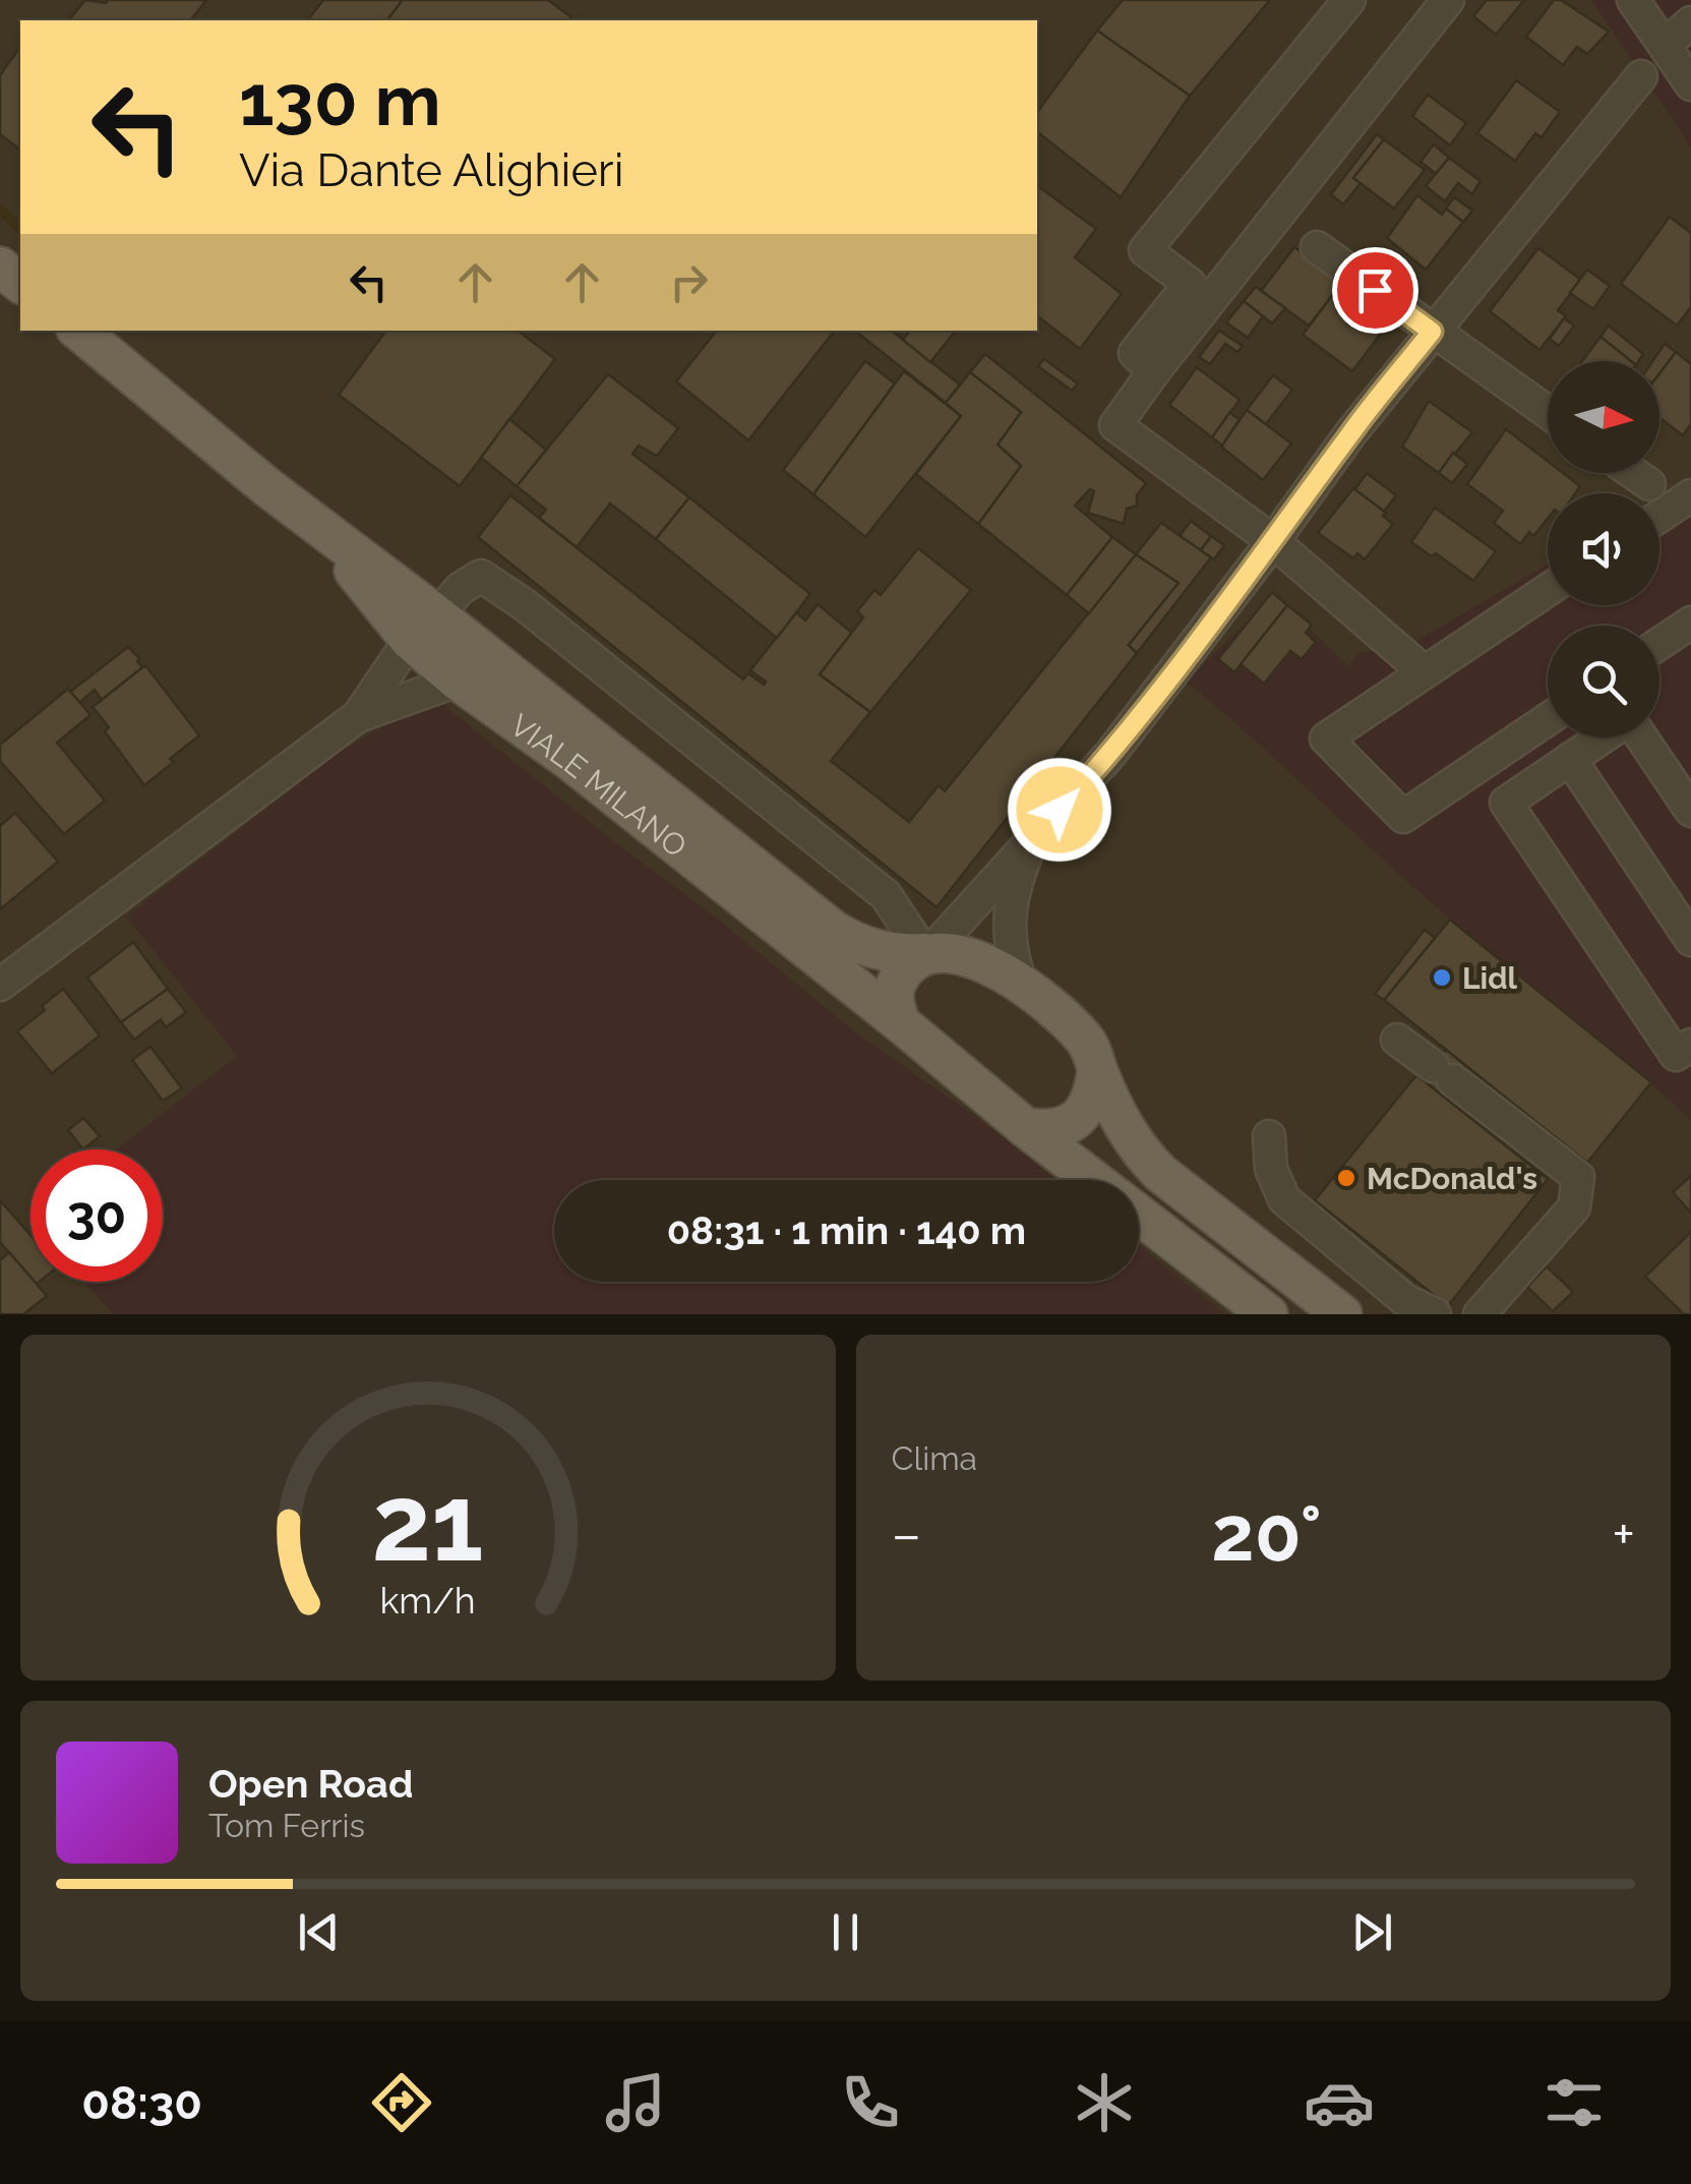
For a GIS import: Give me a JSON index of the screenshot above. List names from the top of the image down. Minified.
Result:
{"streets":{"main road":["VIALE MILANO"]},"places":["Lidl","McDonald's"],"north":"right","page":{"turn":["130 m","Via Dante Alighieri"],"limit":"30","trip":"08:31 · 1 min · 140 m","tile":"Clima","heat":["−","20°","+"],"song":["Open Road","Tom Ferris"],"tabs":"08:30","gauge":["21","km/h"]}}
